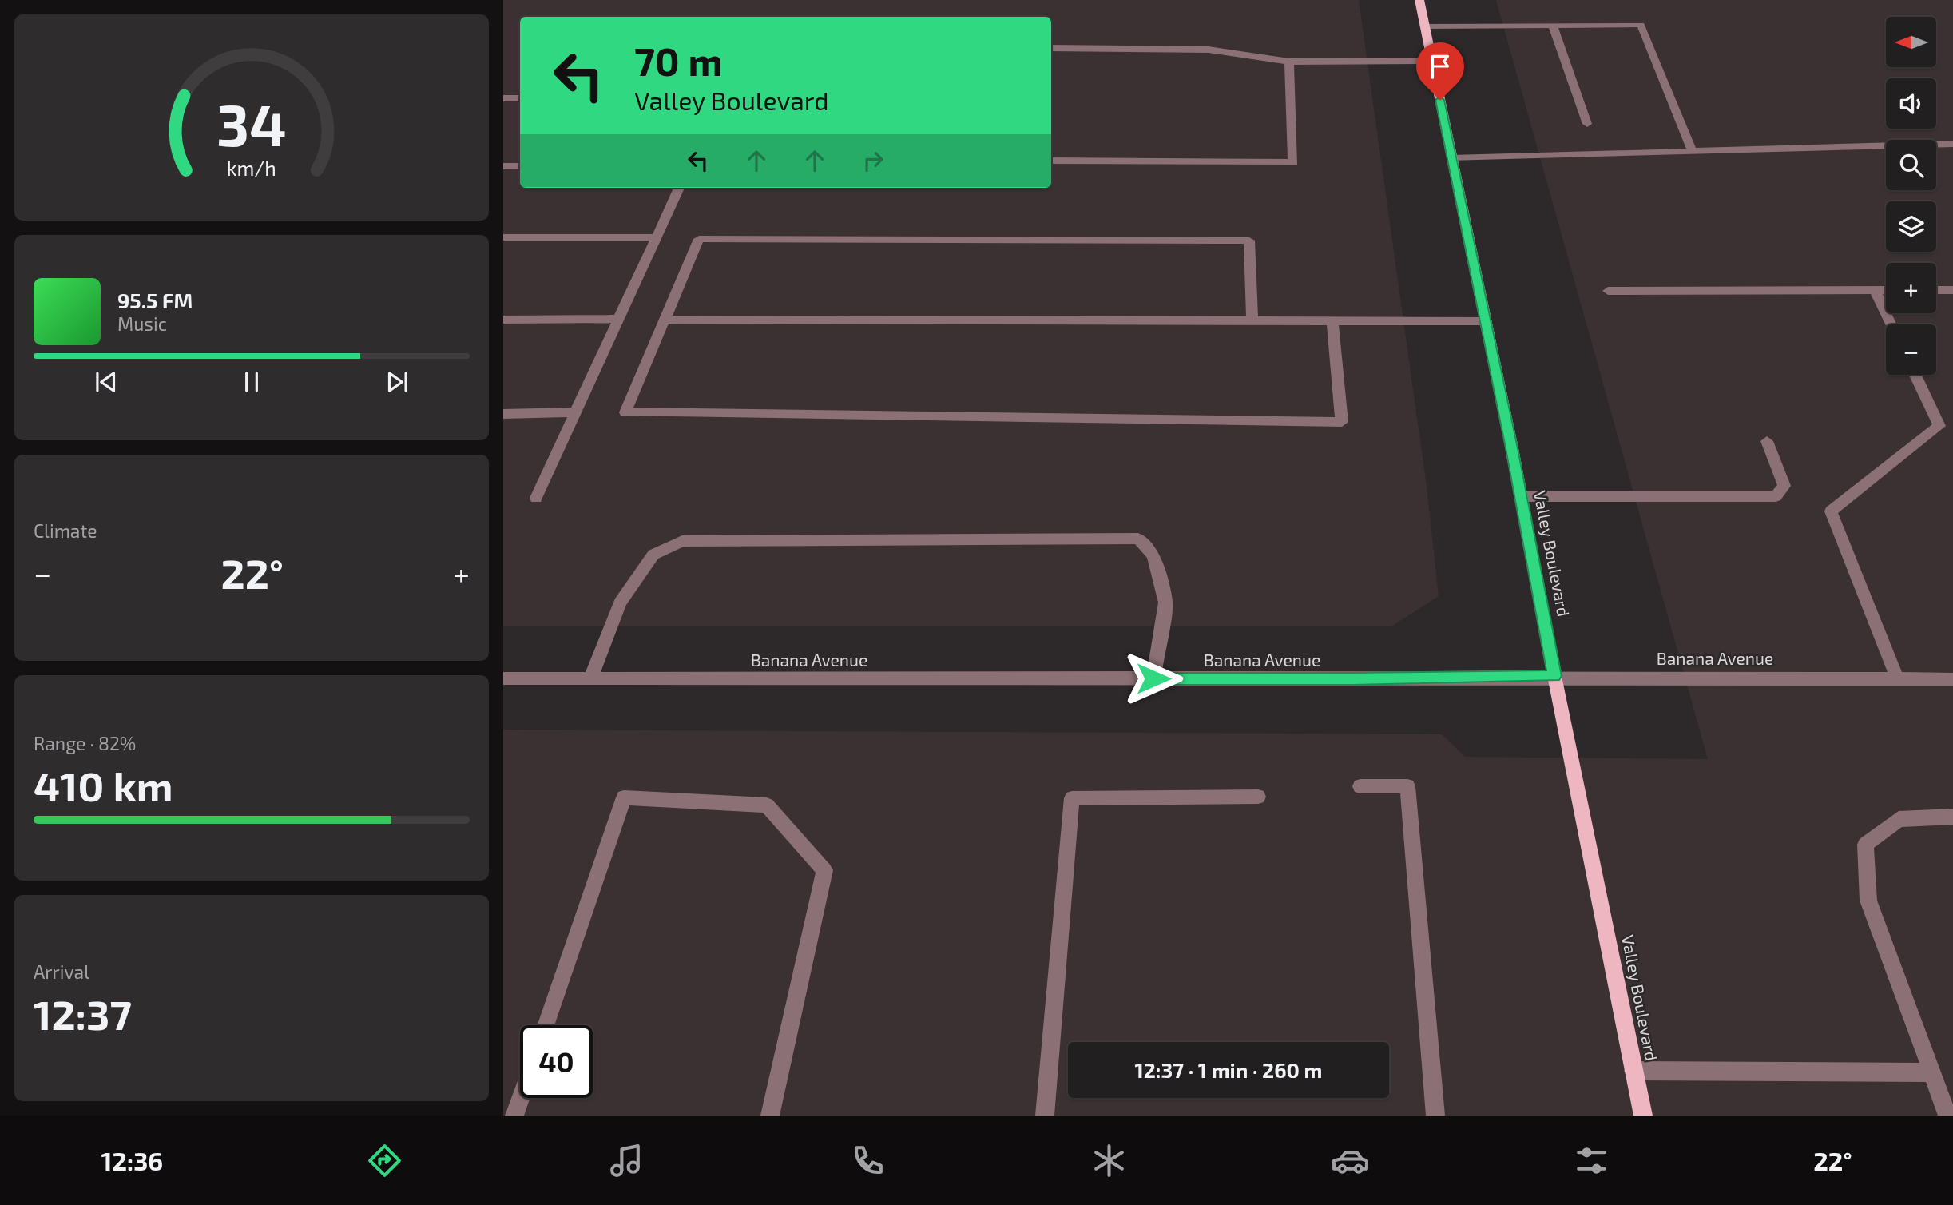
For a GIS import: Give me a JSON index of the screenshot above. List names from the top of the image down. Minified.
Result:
{"streets":{"main road":["Valley Boulevard"],"street":["Banana Avenue"]},"crossings":[["Valley Boulevard","Banana Avenue"]],"north":"left","page":{"map_buttons":["+","−"],"turn":["70 m","Valley Boulevard"],"song":["95.5 FM","Music"],"tile":["Climate",["Range · 82%","410 km"],["Arrival","12:37"]],"heat":["−","22°","+"],"limit":"40","trip":"12:37 · 1 min · 260 m","tabs":["12:36","22°"],"gauge":["34","km/h"]}}
